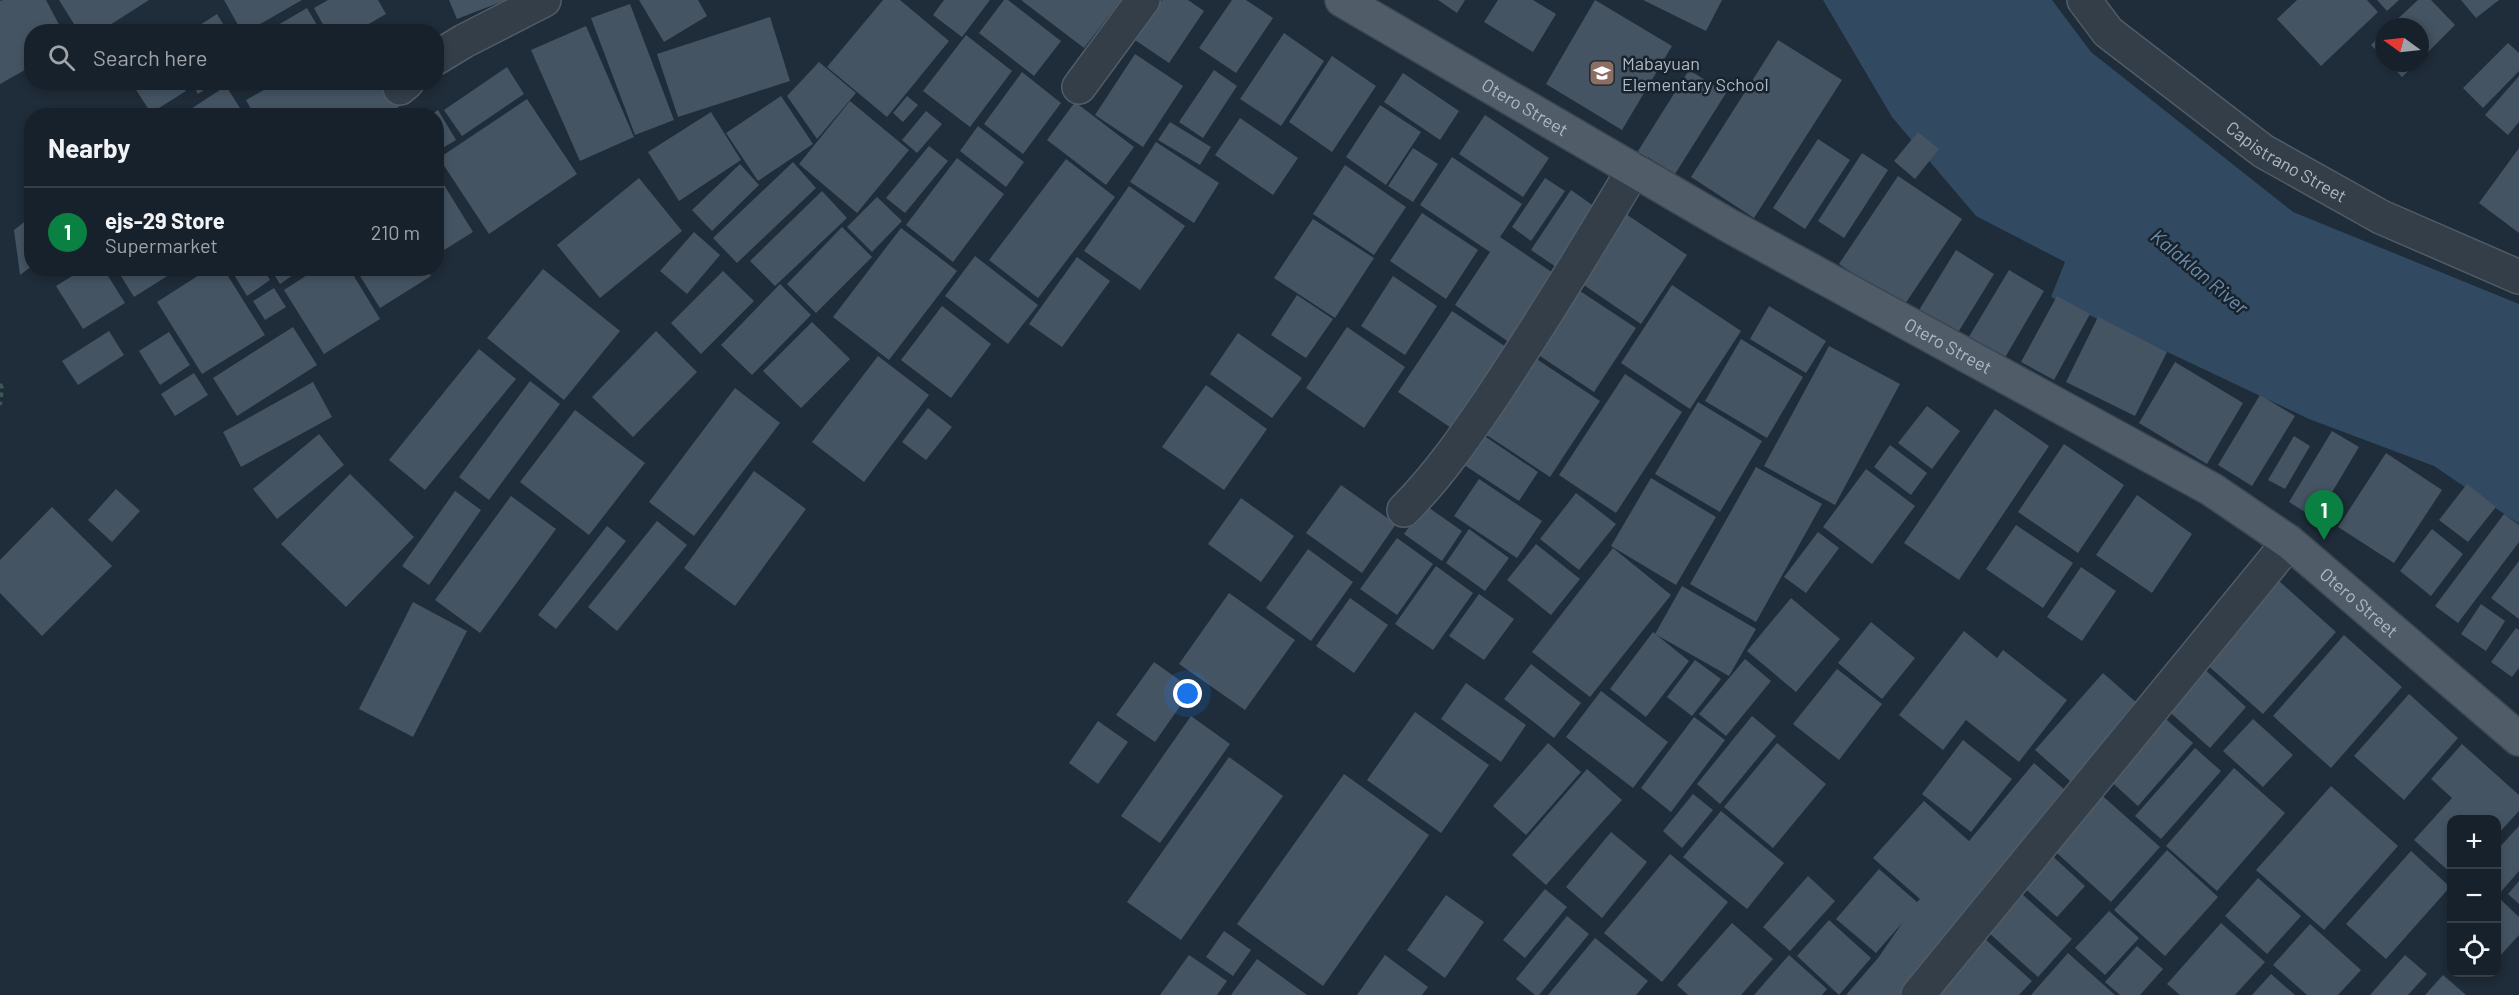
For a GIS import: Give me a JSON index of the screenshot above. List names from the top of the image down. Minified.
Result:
{"streets":{"main road":["Otero Street"],"street":["Capistrano Street"]},"water":["Kalaklan River"],"places":{"school or university":["Mabayuan Elementary School"]},"north":"left","page":{"search":"Search here","heading":"Nearby","list":[{"mark":"1","name":"ejs-29 Store","note":"Supermarket","value":"210 m"}],"pins":"1","map_buttons":["+","−"]}}
